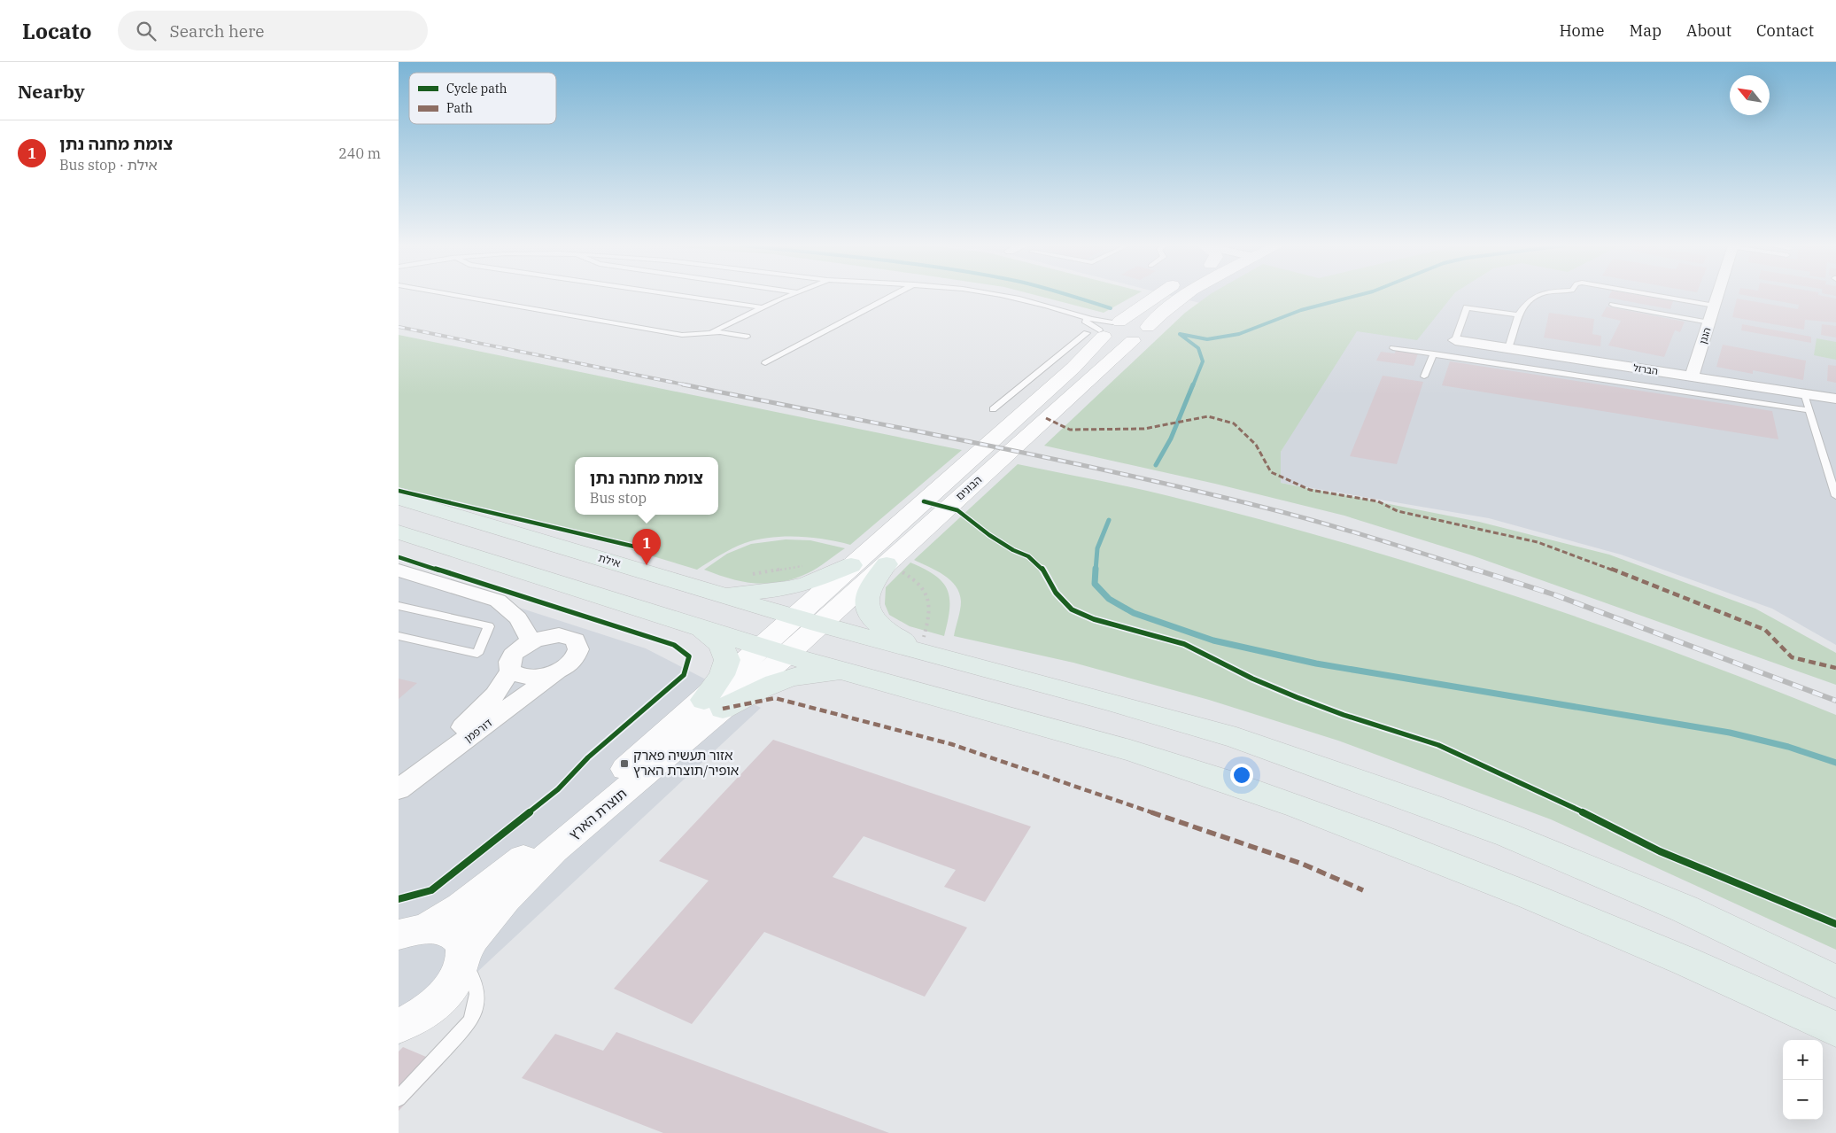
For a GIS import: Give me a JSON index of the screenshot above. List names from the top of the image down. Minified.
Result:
{"streets":{"main road":["אילת"],"street":["הגנן","הברזל","הבונים","דורפמן","תוצרת הארץ"]},"crossings":[["הגנן","הברזל"],["הבונים","אילת"],["הבונים","תוצרת הארץ"]],"places":{"transit":["אזור תעשיה פארק אופיר/תוצרת הארץ"]},"legend":["Cycle path","Path"],"north":"top left","page":{"header":"Locato","search":"Search here","nav":["Home","Map","About","Contact"],"heading":"Nearby","list":[{"mark":"1","name":"צומת מחנה נתן","note":"Bus stop · אילת","value":"240 m"}],"popup":["צומת מחנה נתן","Bus stop"],"pins":"1","map_buttons":["+","−"]}}
